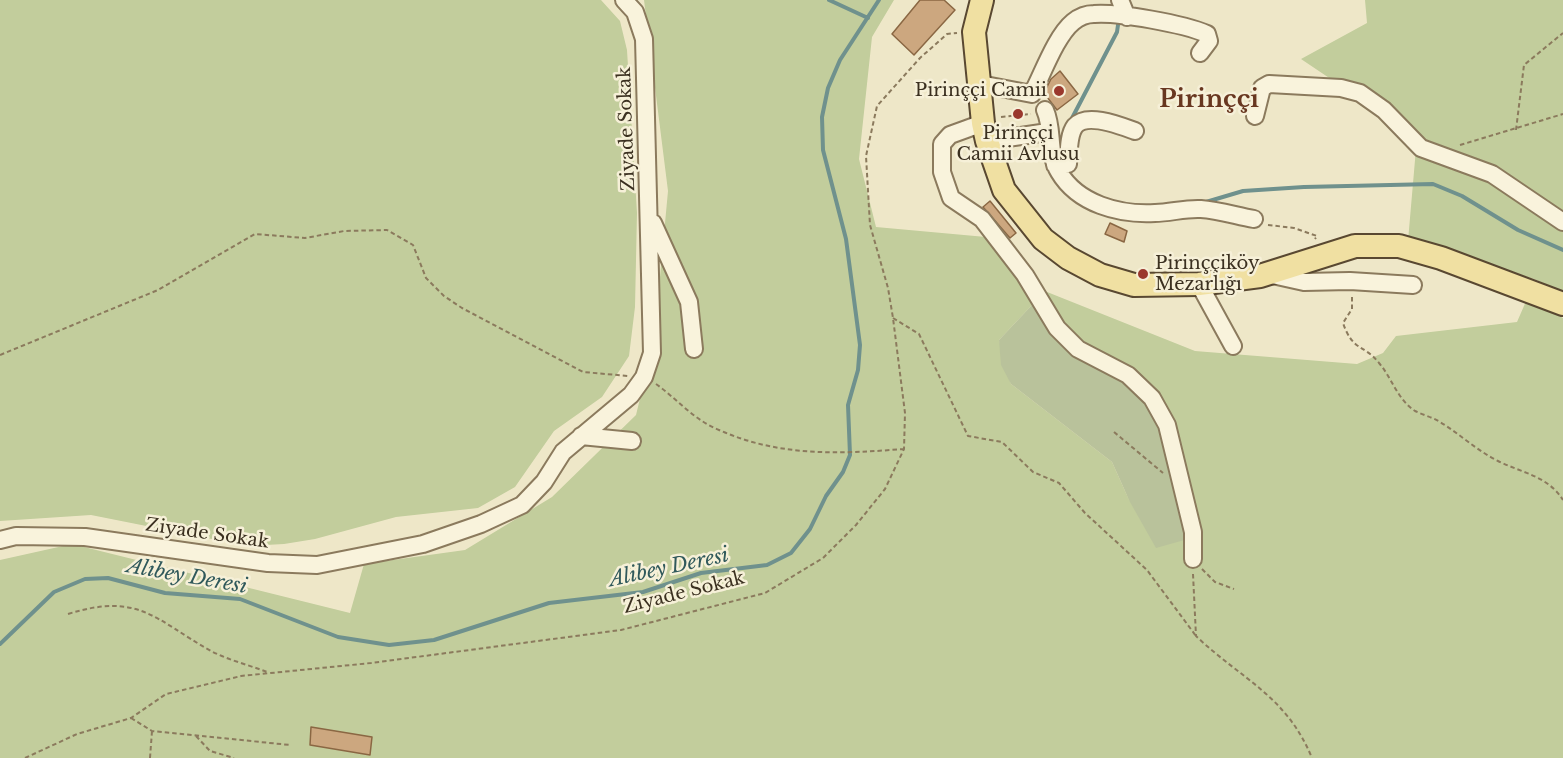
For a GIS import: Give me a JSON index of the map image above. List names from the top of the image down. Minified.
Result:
{"streets":{"street":["Ziyade Sokak"]},"districts":["Pirinççi"],"water":["Alibey Deresi"],"places":["Pirinççi Camii","Pirinççi Camii Avlusu","Pirinççiköy Mezarlığı"]}
